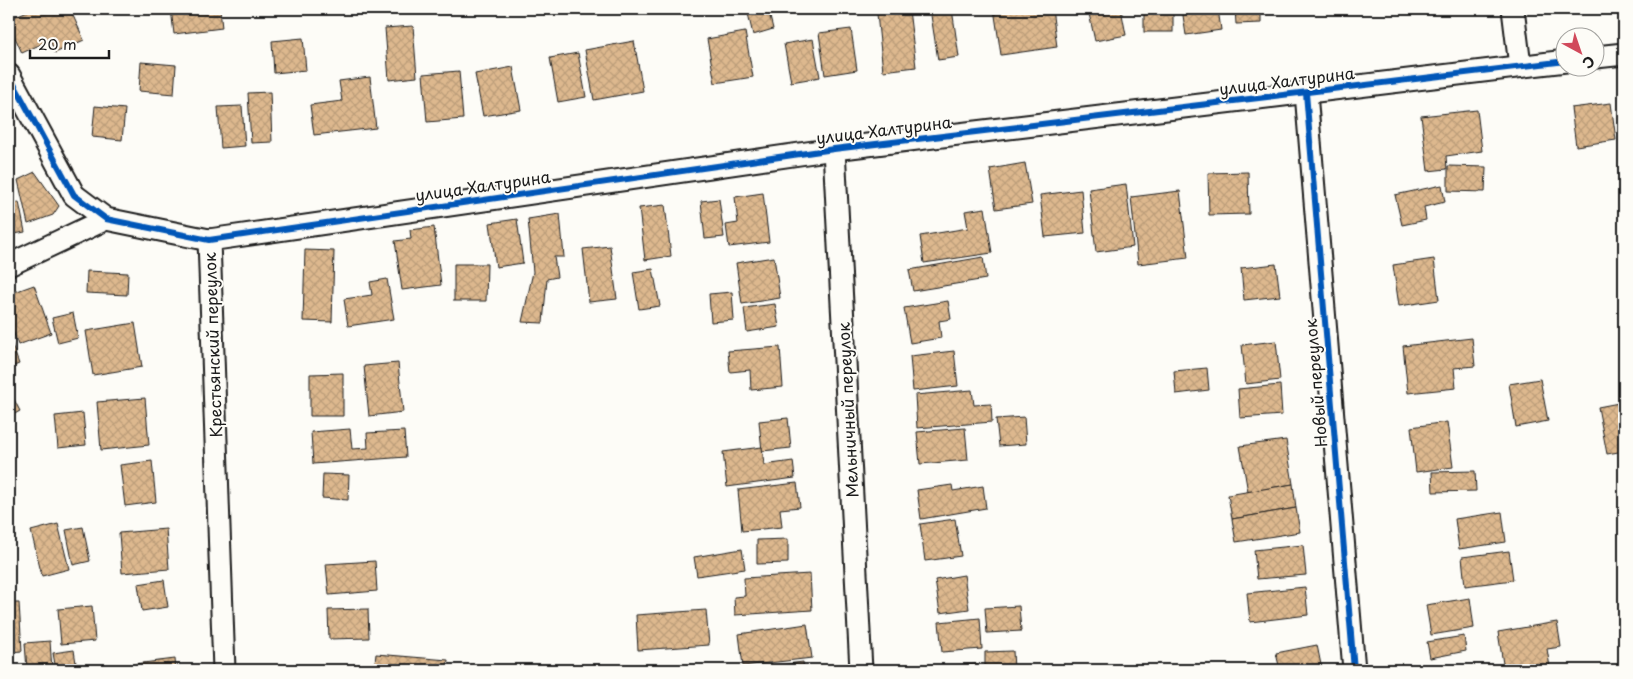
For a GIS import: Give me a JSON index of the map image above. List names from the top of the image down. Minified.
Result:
{"streets":{"street":["улица Халтурина","Крестьянский переулок","Новый переулок","Мельничный переулок"]},"crossings":[["улица Халтурина","Крестьянский переулок"],["улица Халтурина","Новый переулок"],["улица Халтурина","Мельничный переулок"]],"scale_bar":"20 m","north":"bottom right"}
